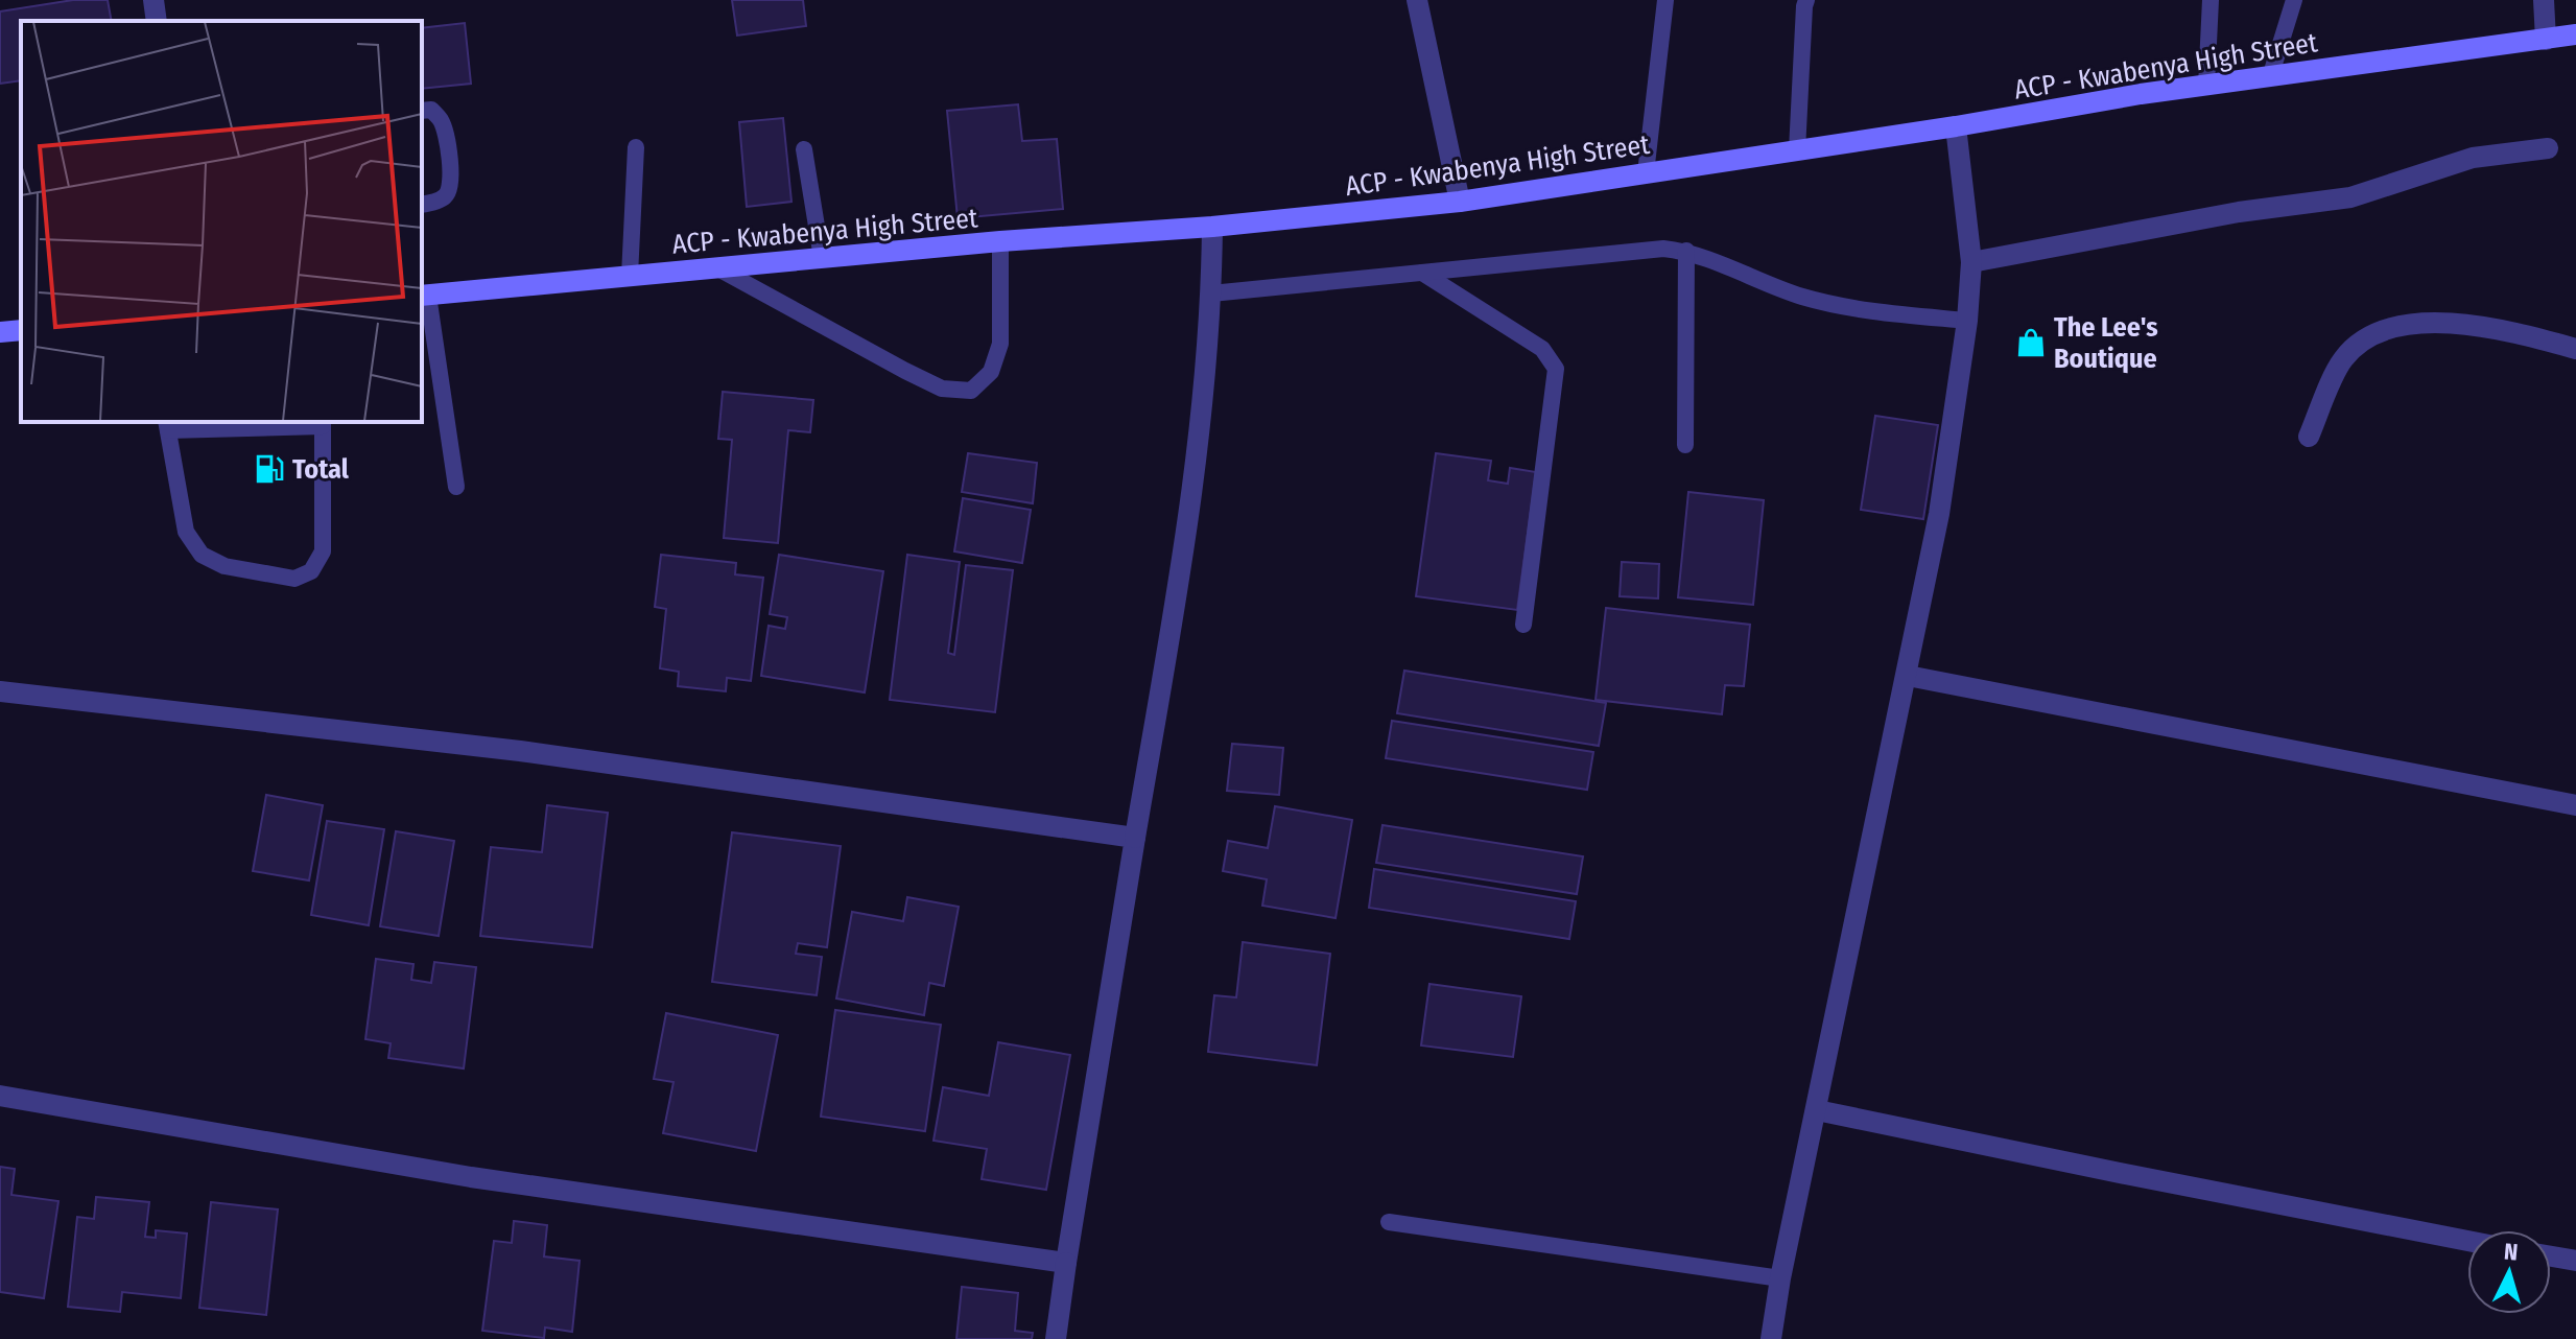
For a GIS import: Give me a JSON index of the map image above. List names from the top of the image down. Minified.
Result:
{"streets":{"main road":["ACP - Kwabenya High Street"]},"places":{"shop":["The Lee's Boutique"],"fuel station":["Total"]},"north":"top"}
